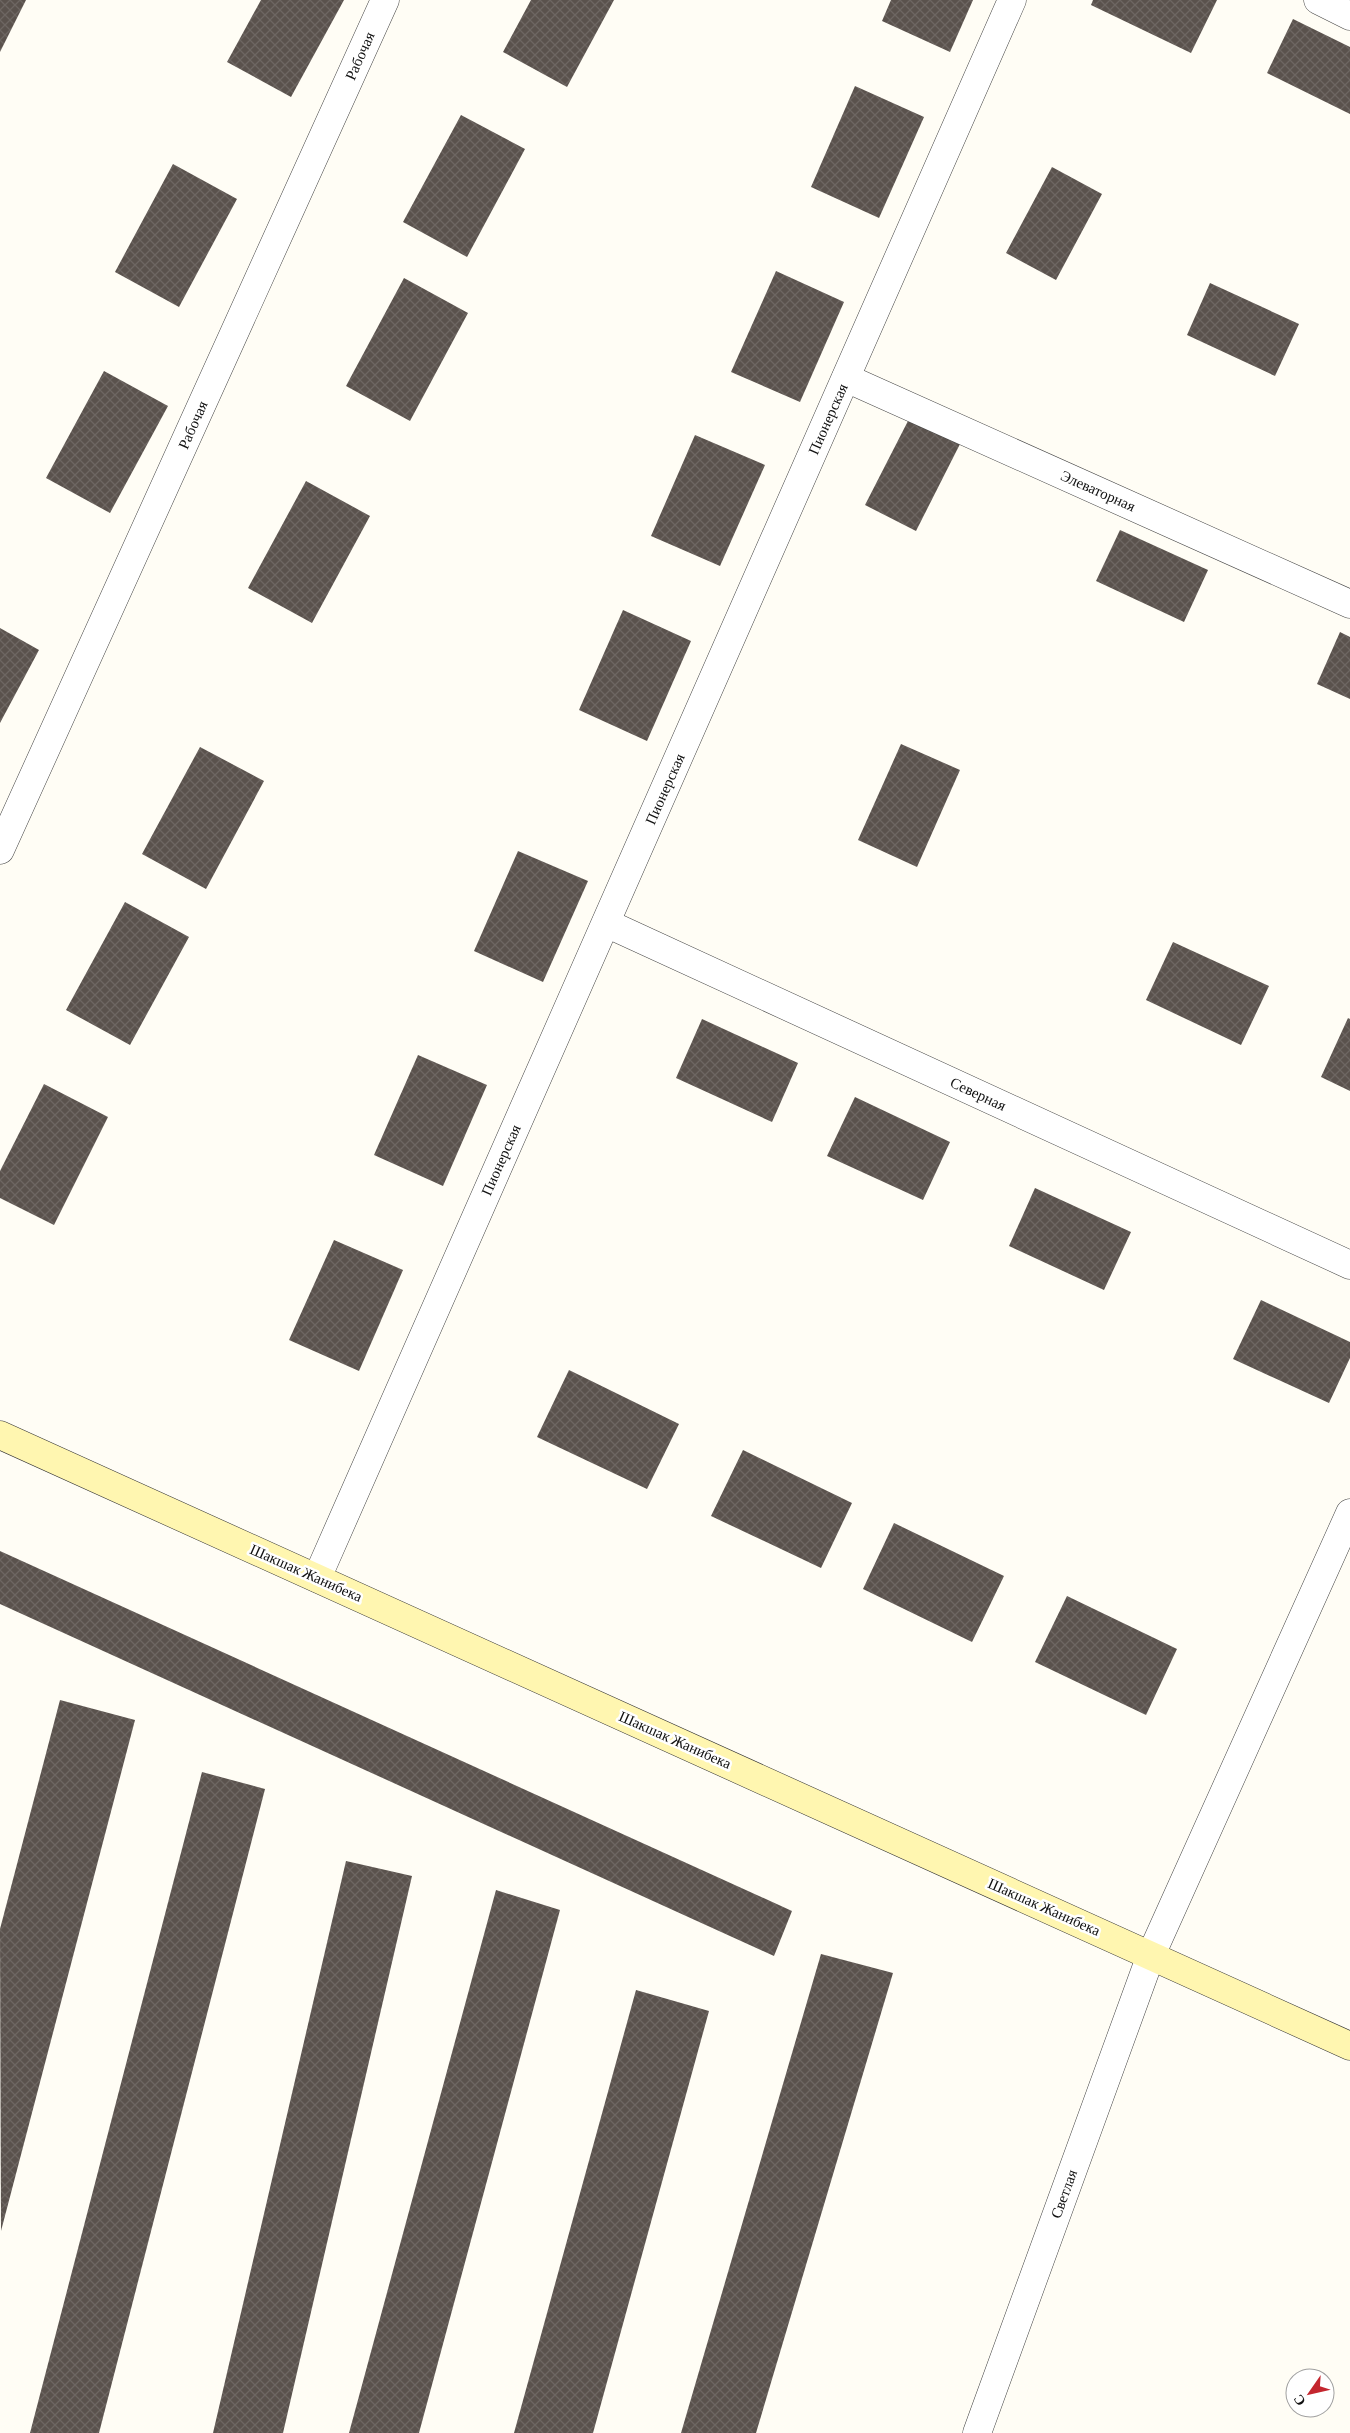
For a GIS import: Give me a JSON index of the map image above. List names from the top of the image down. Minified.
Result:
{"streets":{"main road":["Шакшак Жанибека"],"street":["Рабочая","Пионерская","Элеваторная","Северная","Светлая"]},"crossings":[["Пионерская","Элеваторная"],["Пионерская","Северная"],["Пионерская","Шакшак Жанибека"],["Шакшак Жанибека","Светлая"]],"north":"bottom left"}
